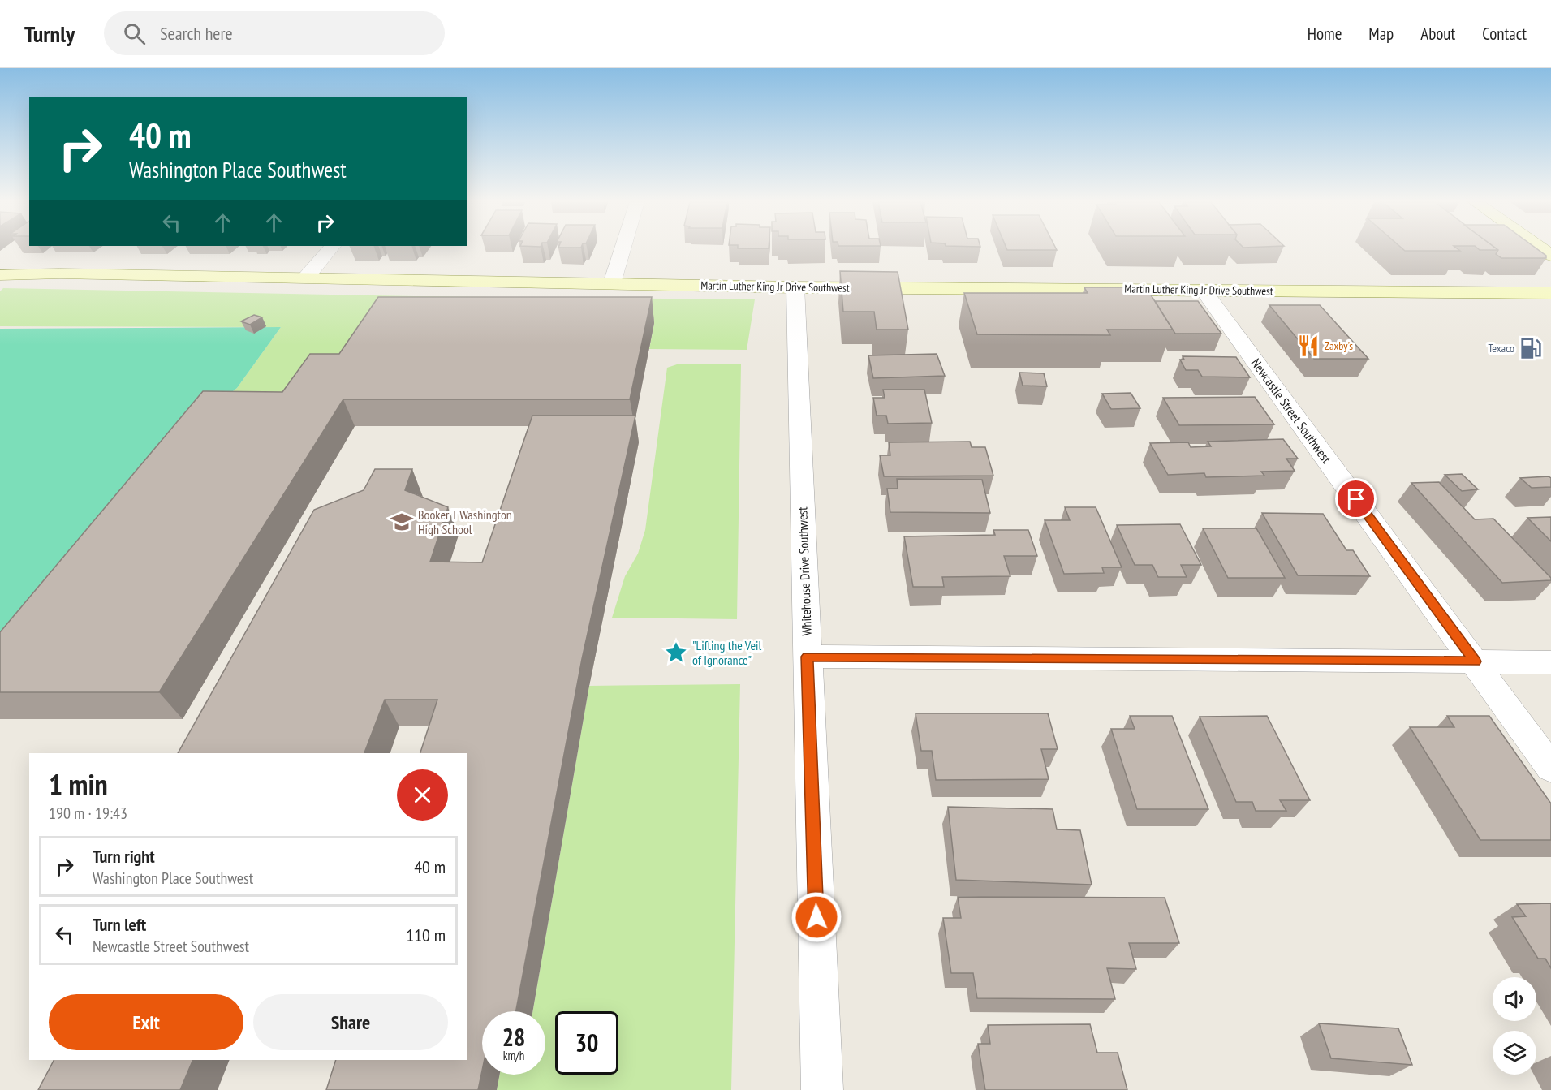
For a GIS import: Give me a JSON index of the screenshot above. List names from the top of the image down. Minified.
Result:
{"streets":{"main road":["Martin Luther King Jr Drive Southwest"],"street":["Newcastle Street Southwest","Whitehouse Drive Southwest"]},"crossings":[["Martin Luther King Jr Drive Southwest","Newcastle Street Southwest"],["Martin Luther King Jr Drive Southwest","Whitehouse Drive Southwest"]],"places":{"restaurant":["Zaxby's"],"fuel station":["Texaco"],"school or university":["Booker T Washington High School"],"place":["\"Lifting the Veil of Ignorance\""]},"page":{"header":"Turnly","search":"Search here","nav":["Home","Map","About","Contact"],"turn":["40 m","Washington Place Southwest"],"heading":["1 min","190 m · 19:43"],"list":[{"name":"Turn right","note":"Washington Place Southwest","value":"40 m"},{"name":"Turn left","note":"Newcastle Street Southwest","value":"110 m"}],"buttons":["Exit","Share"],"speed":"28 km/h","limit":"30"}}
